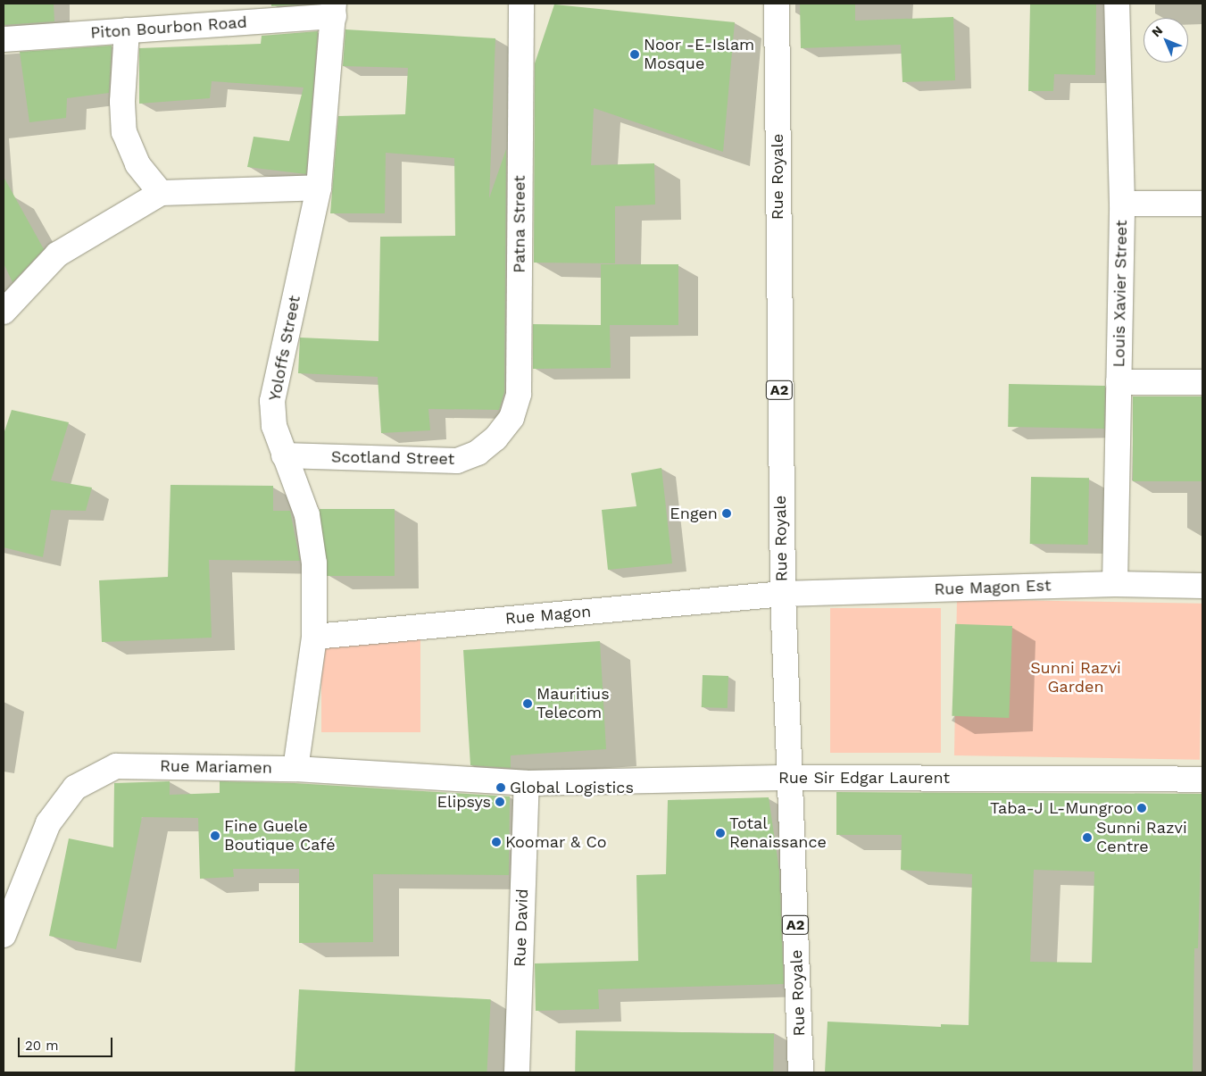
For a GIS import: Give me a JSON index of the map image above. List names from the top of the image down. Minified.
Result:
{"streets":{"street":["Piton Bourbon Road","Rue Royale","Patna Street","Louis Xavier Street","Yoloffs Street","A2","Scotland Street","Rue Magon Est","Rue Magon","Rue Mariamen","Rue Sir Edgar Laurent","Rue David"]},"crossings":[["Piton Bourbon Road","Yoloffs Street"],["Rue Royale","Rue Magon Est"],["Rue Royale","Rue Magon"],["Rue Royale","Rue Sir Edgar Laurent"],["Patna Street","Scotland Street"],["Louis Xavier Street","Rue Magon Est"],["Yoloffs Street","Scotland Street"],["Yoloffs Street","Rue Magon"],["Yoloffs Street","Rue Mariamen"],["Rue Magon Est","Rue Magon"],["Rue Mariamen","Rue Sir Edgar Laurent"],["Rue Mariamen","Rue David"],["Rue Sir Edgar Laurent","Rue David"]],"parks":["Sunni Razvi Garden"],"places":["Noor -E-Islam Mosque","Engen","Mauritius Telecom","Global Logistics","Elipsys","Taba-J L-Mungroo","Total Renaissance","Fine Guele Boutique Café","Sunni Razvi Centre","Koomar & Co"],"scale_bar":"20 m","north":"top left"}
